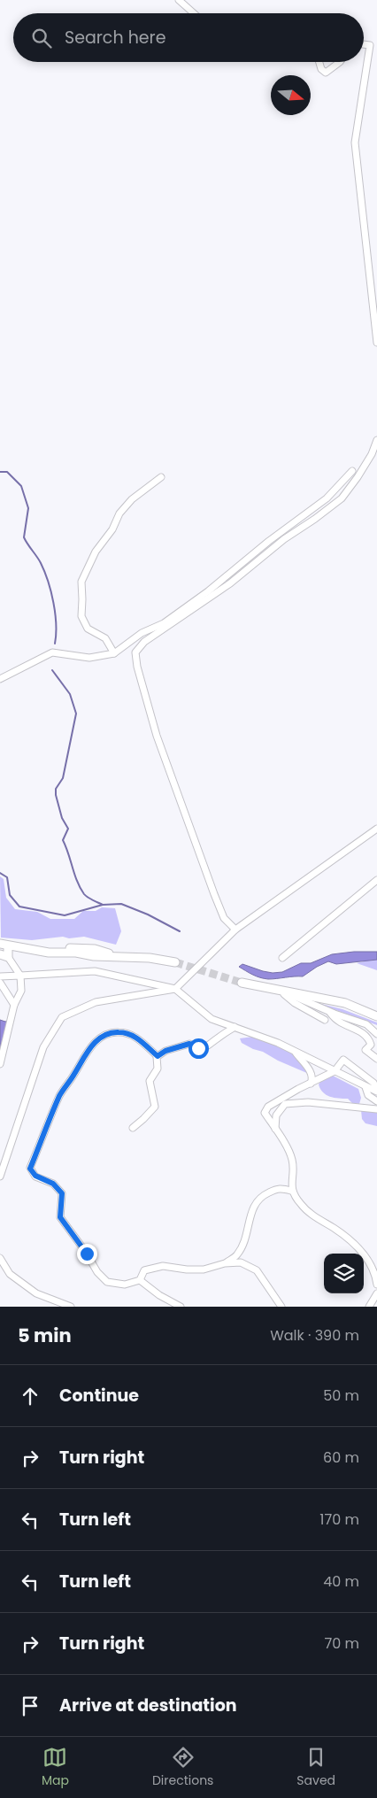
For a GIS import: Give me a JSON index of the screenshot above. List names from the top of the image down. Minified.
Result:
{"north":"right","page":{"search":"Search here","heading":["5 min","Walk · 390 m"],"list":[["Continue","50 m"],["Turn right","60 m"],["Turn left","170 m"],["Turn left","40 m"],["Turn right","70 m"],"Arrive at destination"],"nav":["Map","Directions","Saved"]}}
